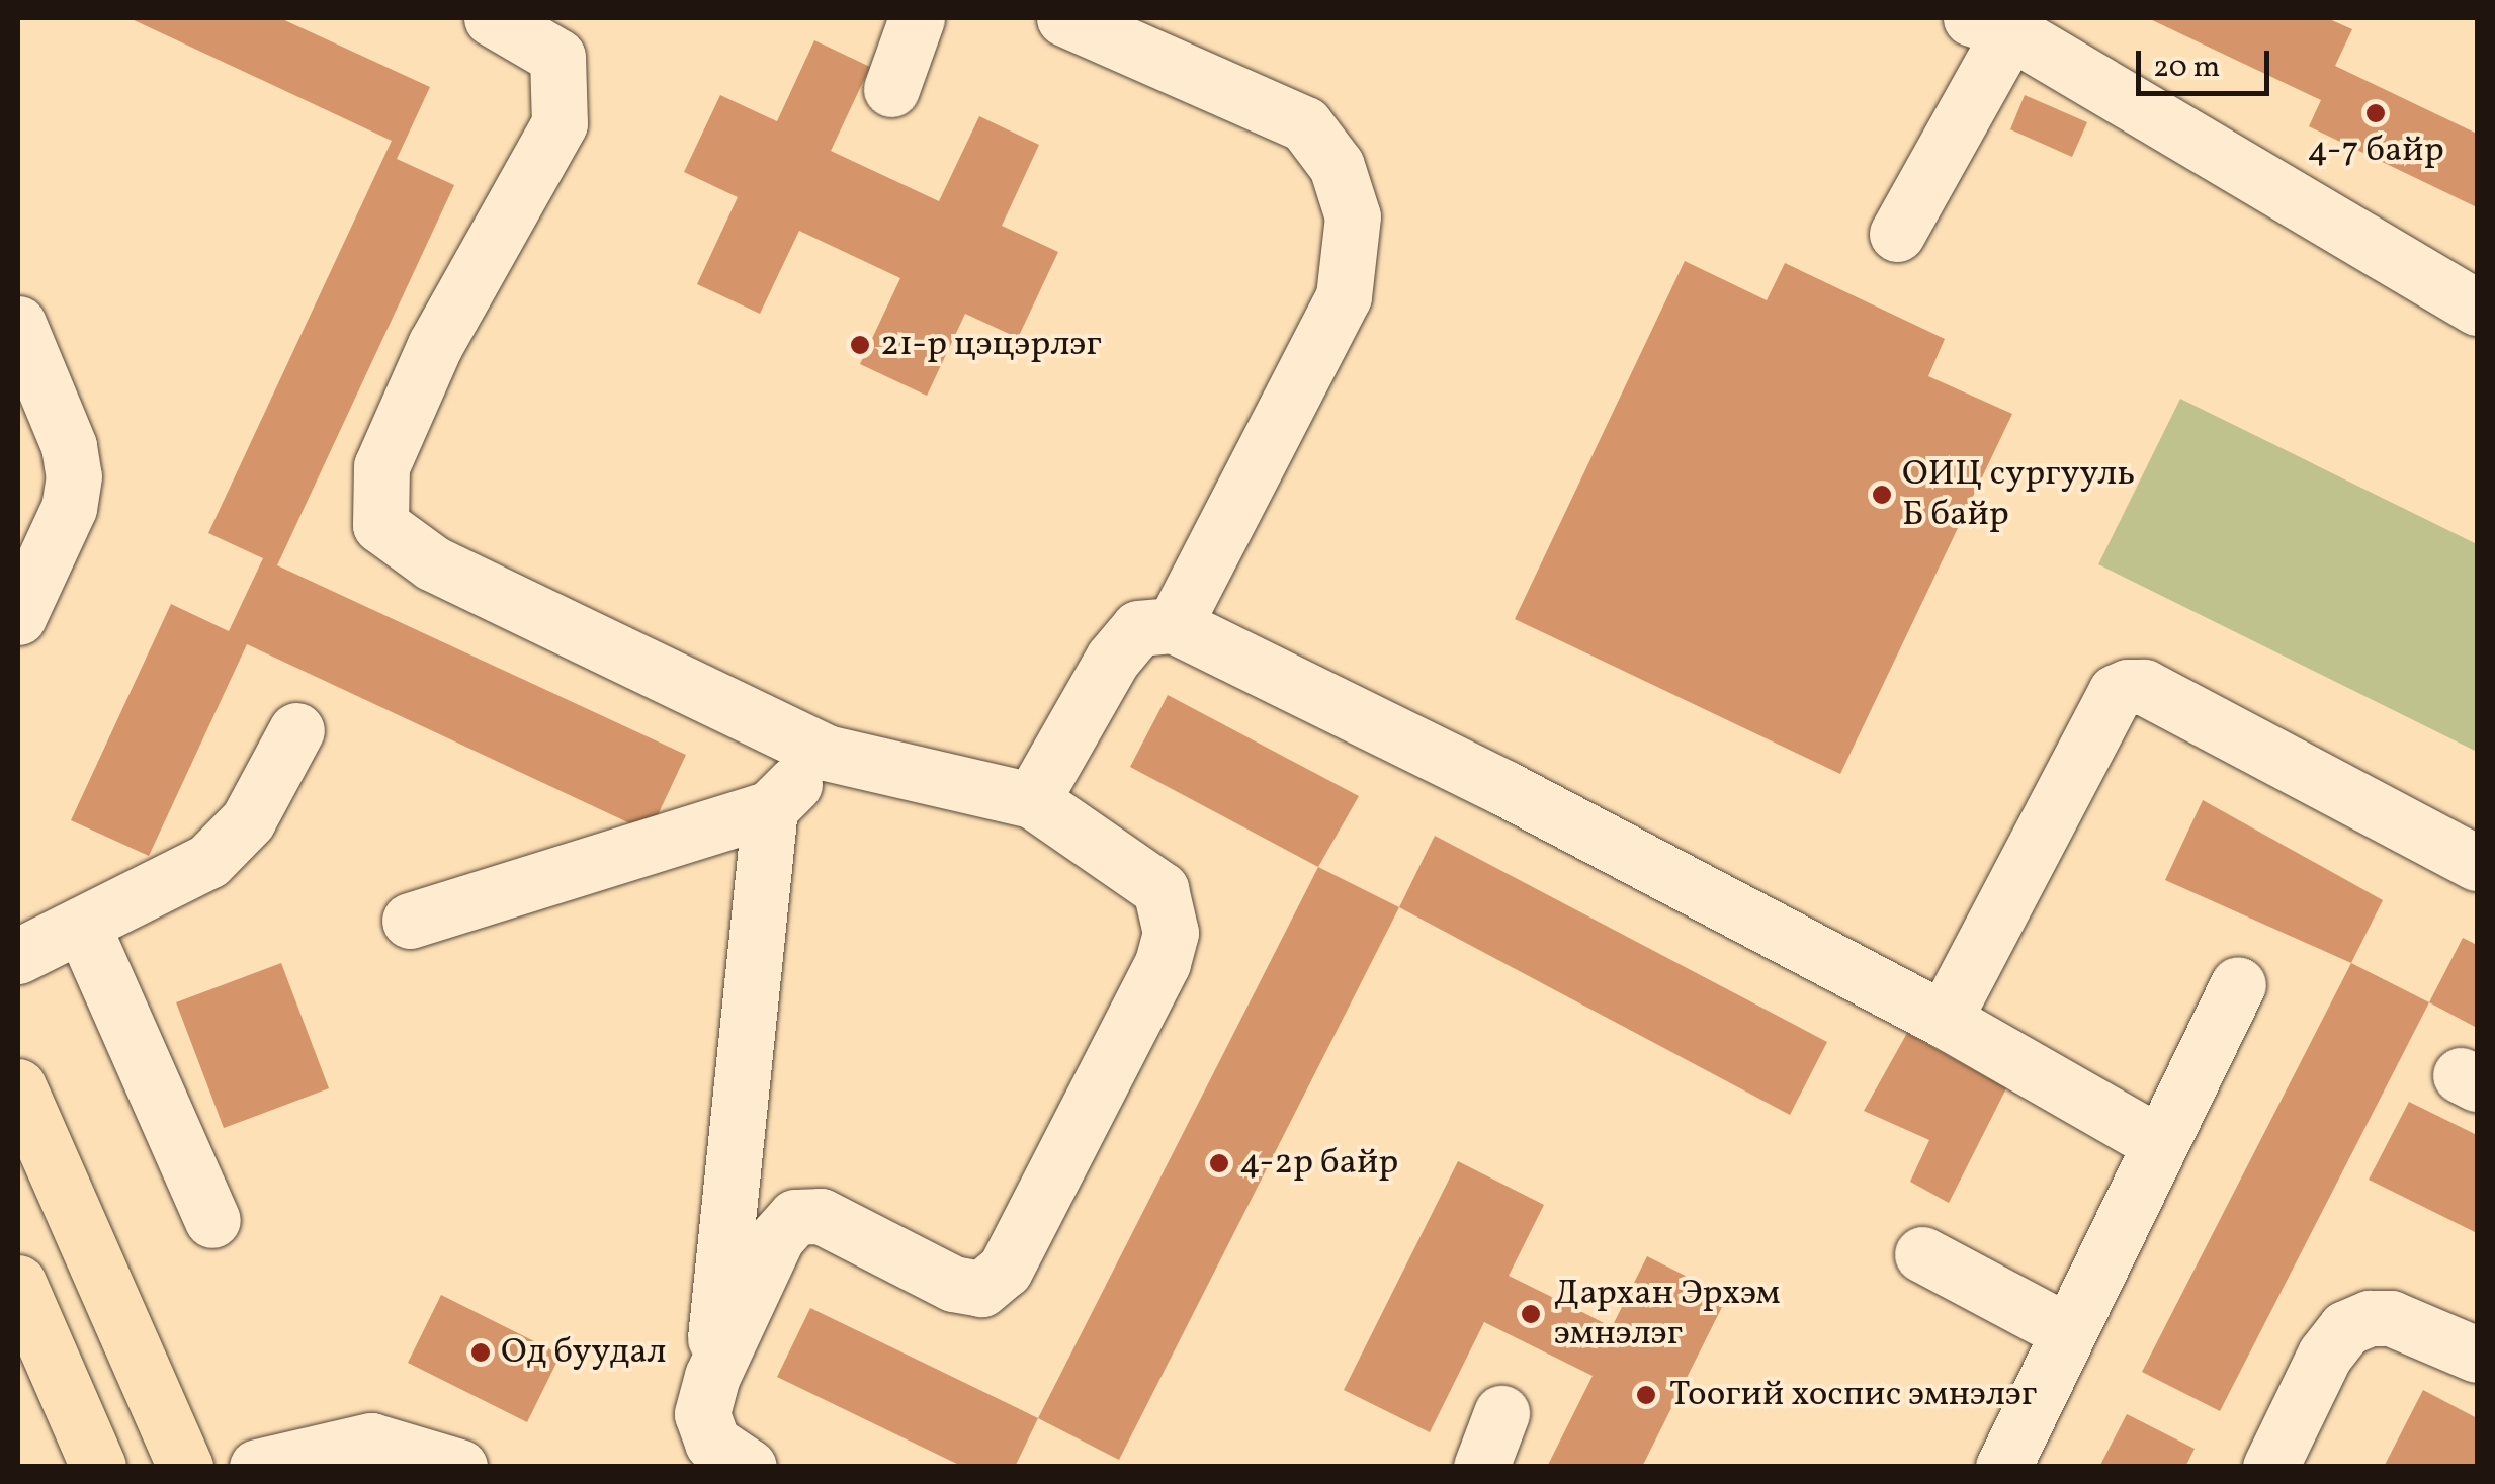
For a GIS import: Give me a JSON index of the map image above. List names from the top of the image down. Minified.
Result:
{"places":["4-7 байр","21-р цэцэрлэг","ОИЦ сургууль Б байр","4-2р байр","Дархан Эрхэм эмнэлэг","Од буудал","Тоогий хоспис эмнэлэг"],"scale_bar":"20 m"}
